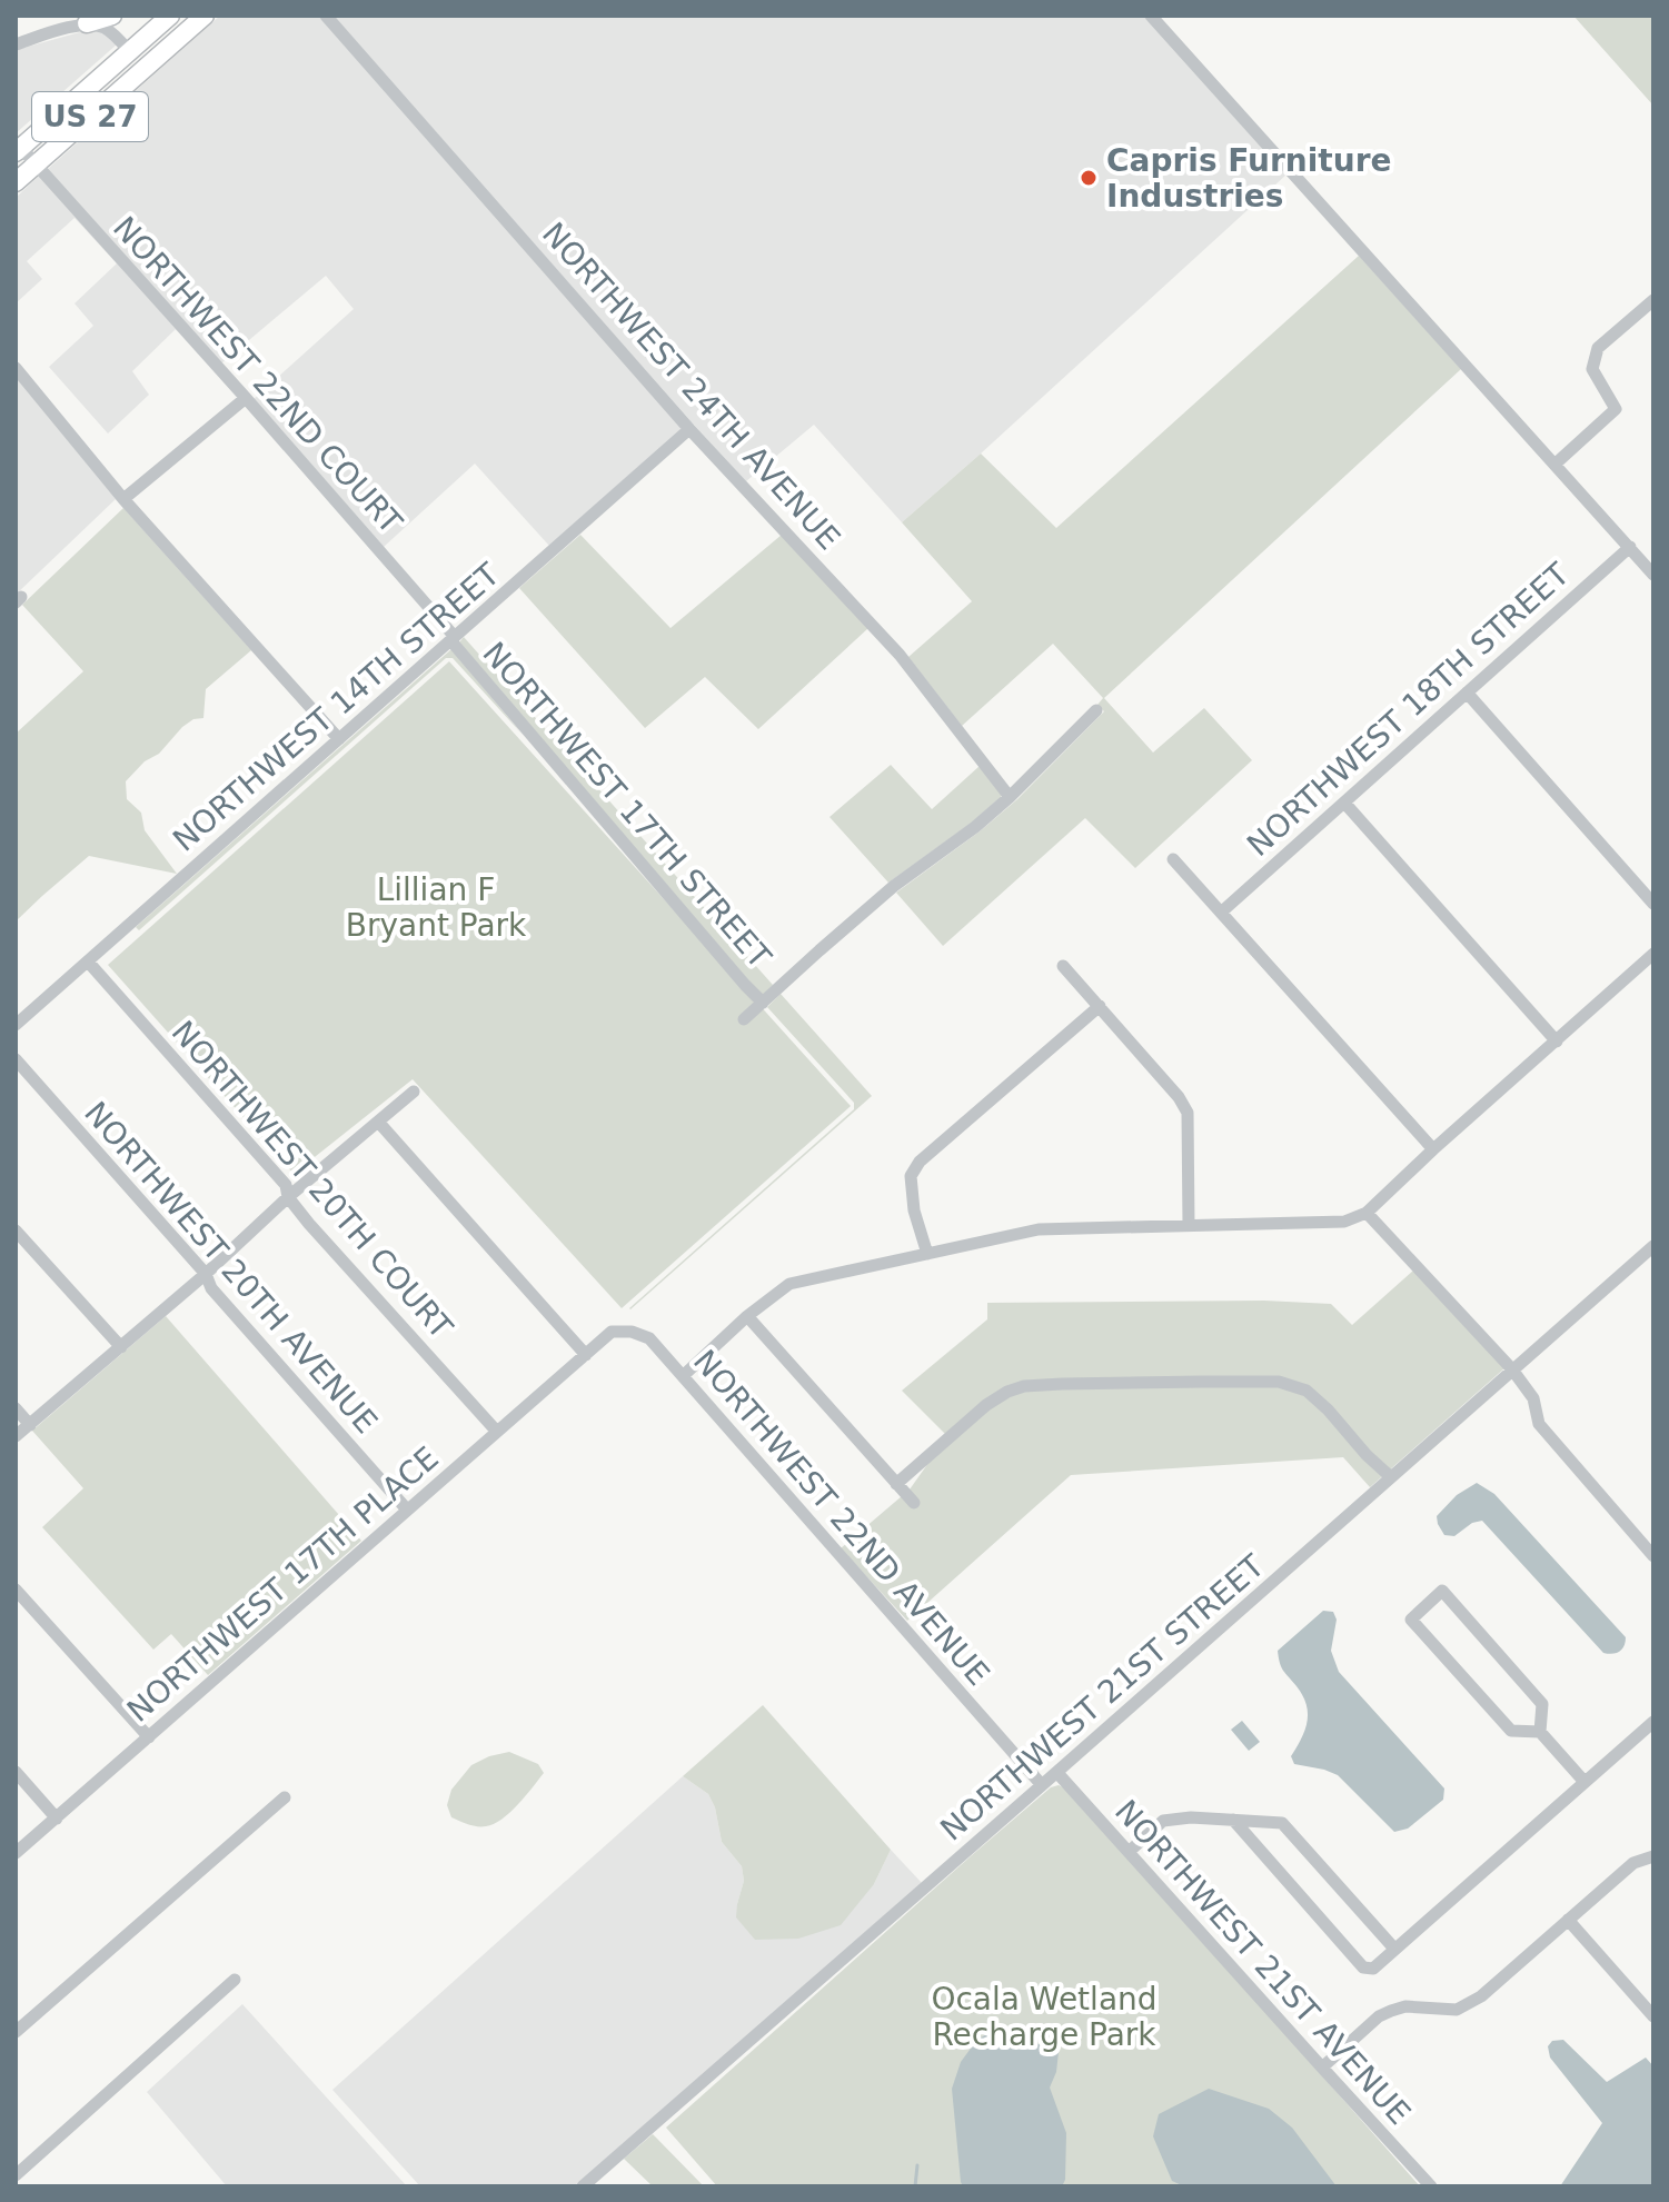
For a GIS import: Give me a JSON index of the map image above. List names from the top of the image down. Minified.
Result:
{"streets":{"highway":["US 27"],"street":["NORTHWEST 22ND COURT","NORTHWEST 24TH AVENUE","NORTHWEST 14TH STREET","NORTHWEST 18TH STREET","NORTHWEST 17TH STREET","NORTHWEST 20TH COURT","NORTHWEST 20TH AVENUE","NORTHWEST 22ND AVENUE","NORTHWEST 17TH PLACE","NORTHWEST 21ST STREET","NORTHWEST 21ST AVENUE"]},"crossings":[["US 27","NORTHWEST 22ND COURT"],["NORTHWEST 22ND COURT","NORTHWEST 14TH STREET"],["NORTHWEST 22ND COURT","NORTHWEST 17TH STREET"],["NORTHWEST 24TH AVENUE","NORTHWEST 14TH STREET"],["NORTHWEST 24TH AVENUE","NORTHWEST 17TH STREET"],["NORTHWEST 14TH STREET","NORTHWEST 17TH STREET"],["NORTHWEST 14TH STREET","NORTHWEST 20TH COURT"],["NORTHWEST 20TH COURT","NORTHWEST 17TH PLACE"],["NORTHWEST 20TH AVENUE","NORTHWEST 17TH PLACE"],["NORTHWEST 22ND AVENUE","NORTHWEST 17TH PLACE"],["NORTHWEST 22ND AVENUE","NORTHWEST 21ST STREET"],["NORTHWEST 21ST STREET","NORTHWEST 21ST AVENUE"]],"parks":["Lillian F Bryant Park","Ocala Wetland Recharge Park"],"places":["Capris Furniture Industries"]}
